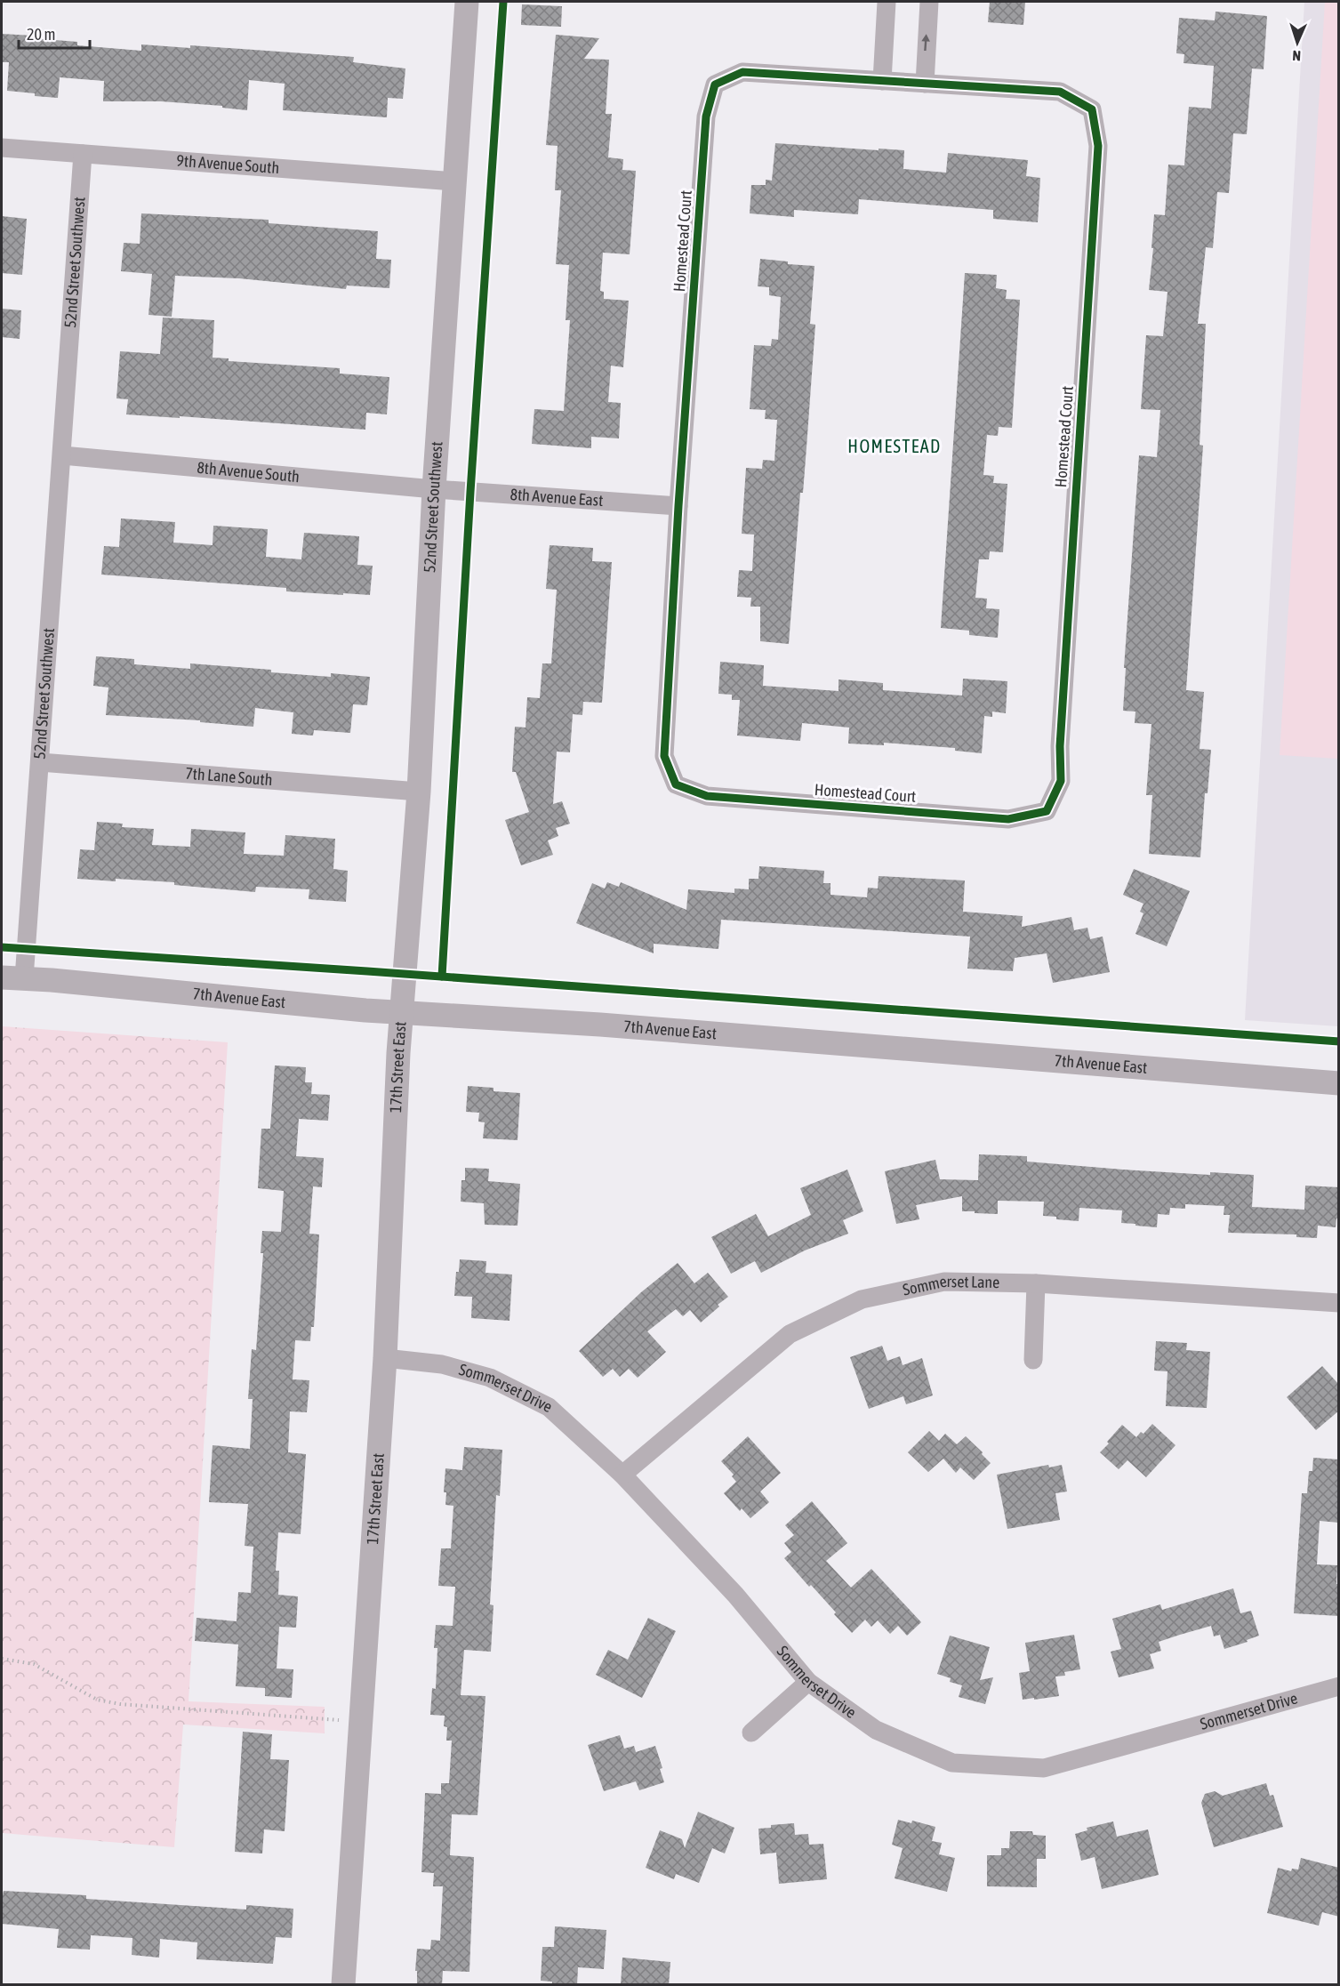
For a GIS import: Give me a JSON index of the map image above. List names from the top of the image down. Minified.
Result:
{"streets":{"street":["9th Avenue South","Homestead Court","52nd Street Southwest","8th Avenue South","8th Avenue East","7th Lane South","7th Avenue East","17th Street East","Sommerset Lane","Sommerset Drive"]},"crossings":[["9th Avenue South","52nd Street Southwest"],["Homestead Court","8th Avenue East"],["52nd Street Southwest","8th Avenue South"],["52nd Street Southwest","8th Avenue East"],["52nd Street Southwest","7th Lane South"],["52nd Street Southwest","7th Avenue East"],["52nd Street Southwest","17th Street East"],["8th Avenue South","8th Avenue East"],["7th Avenue East","17th Street East"],["17th Street East","Sommerset Drive"],["Sommerset Lane","Sommerset Drive"]],"districts":["HOMESTEAD"],"scale_bar":"20 m","north":"bottom"}
